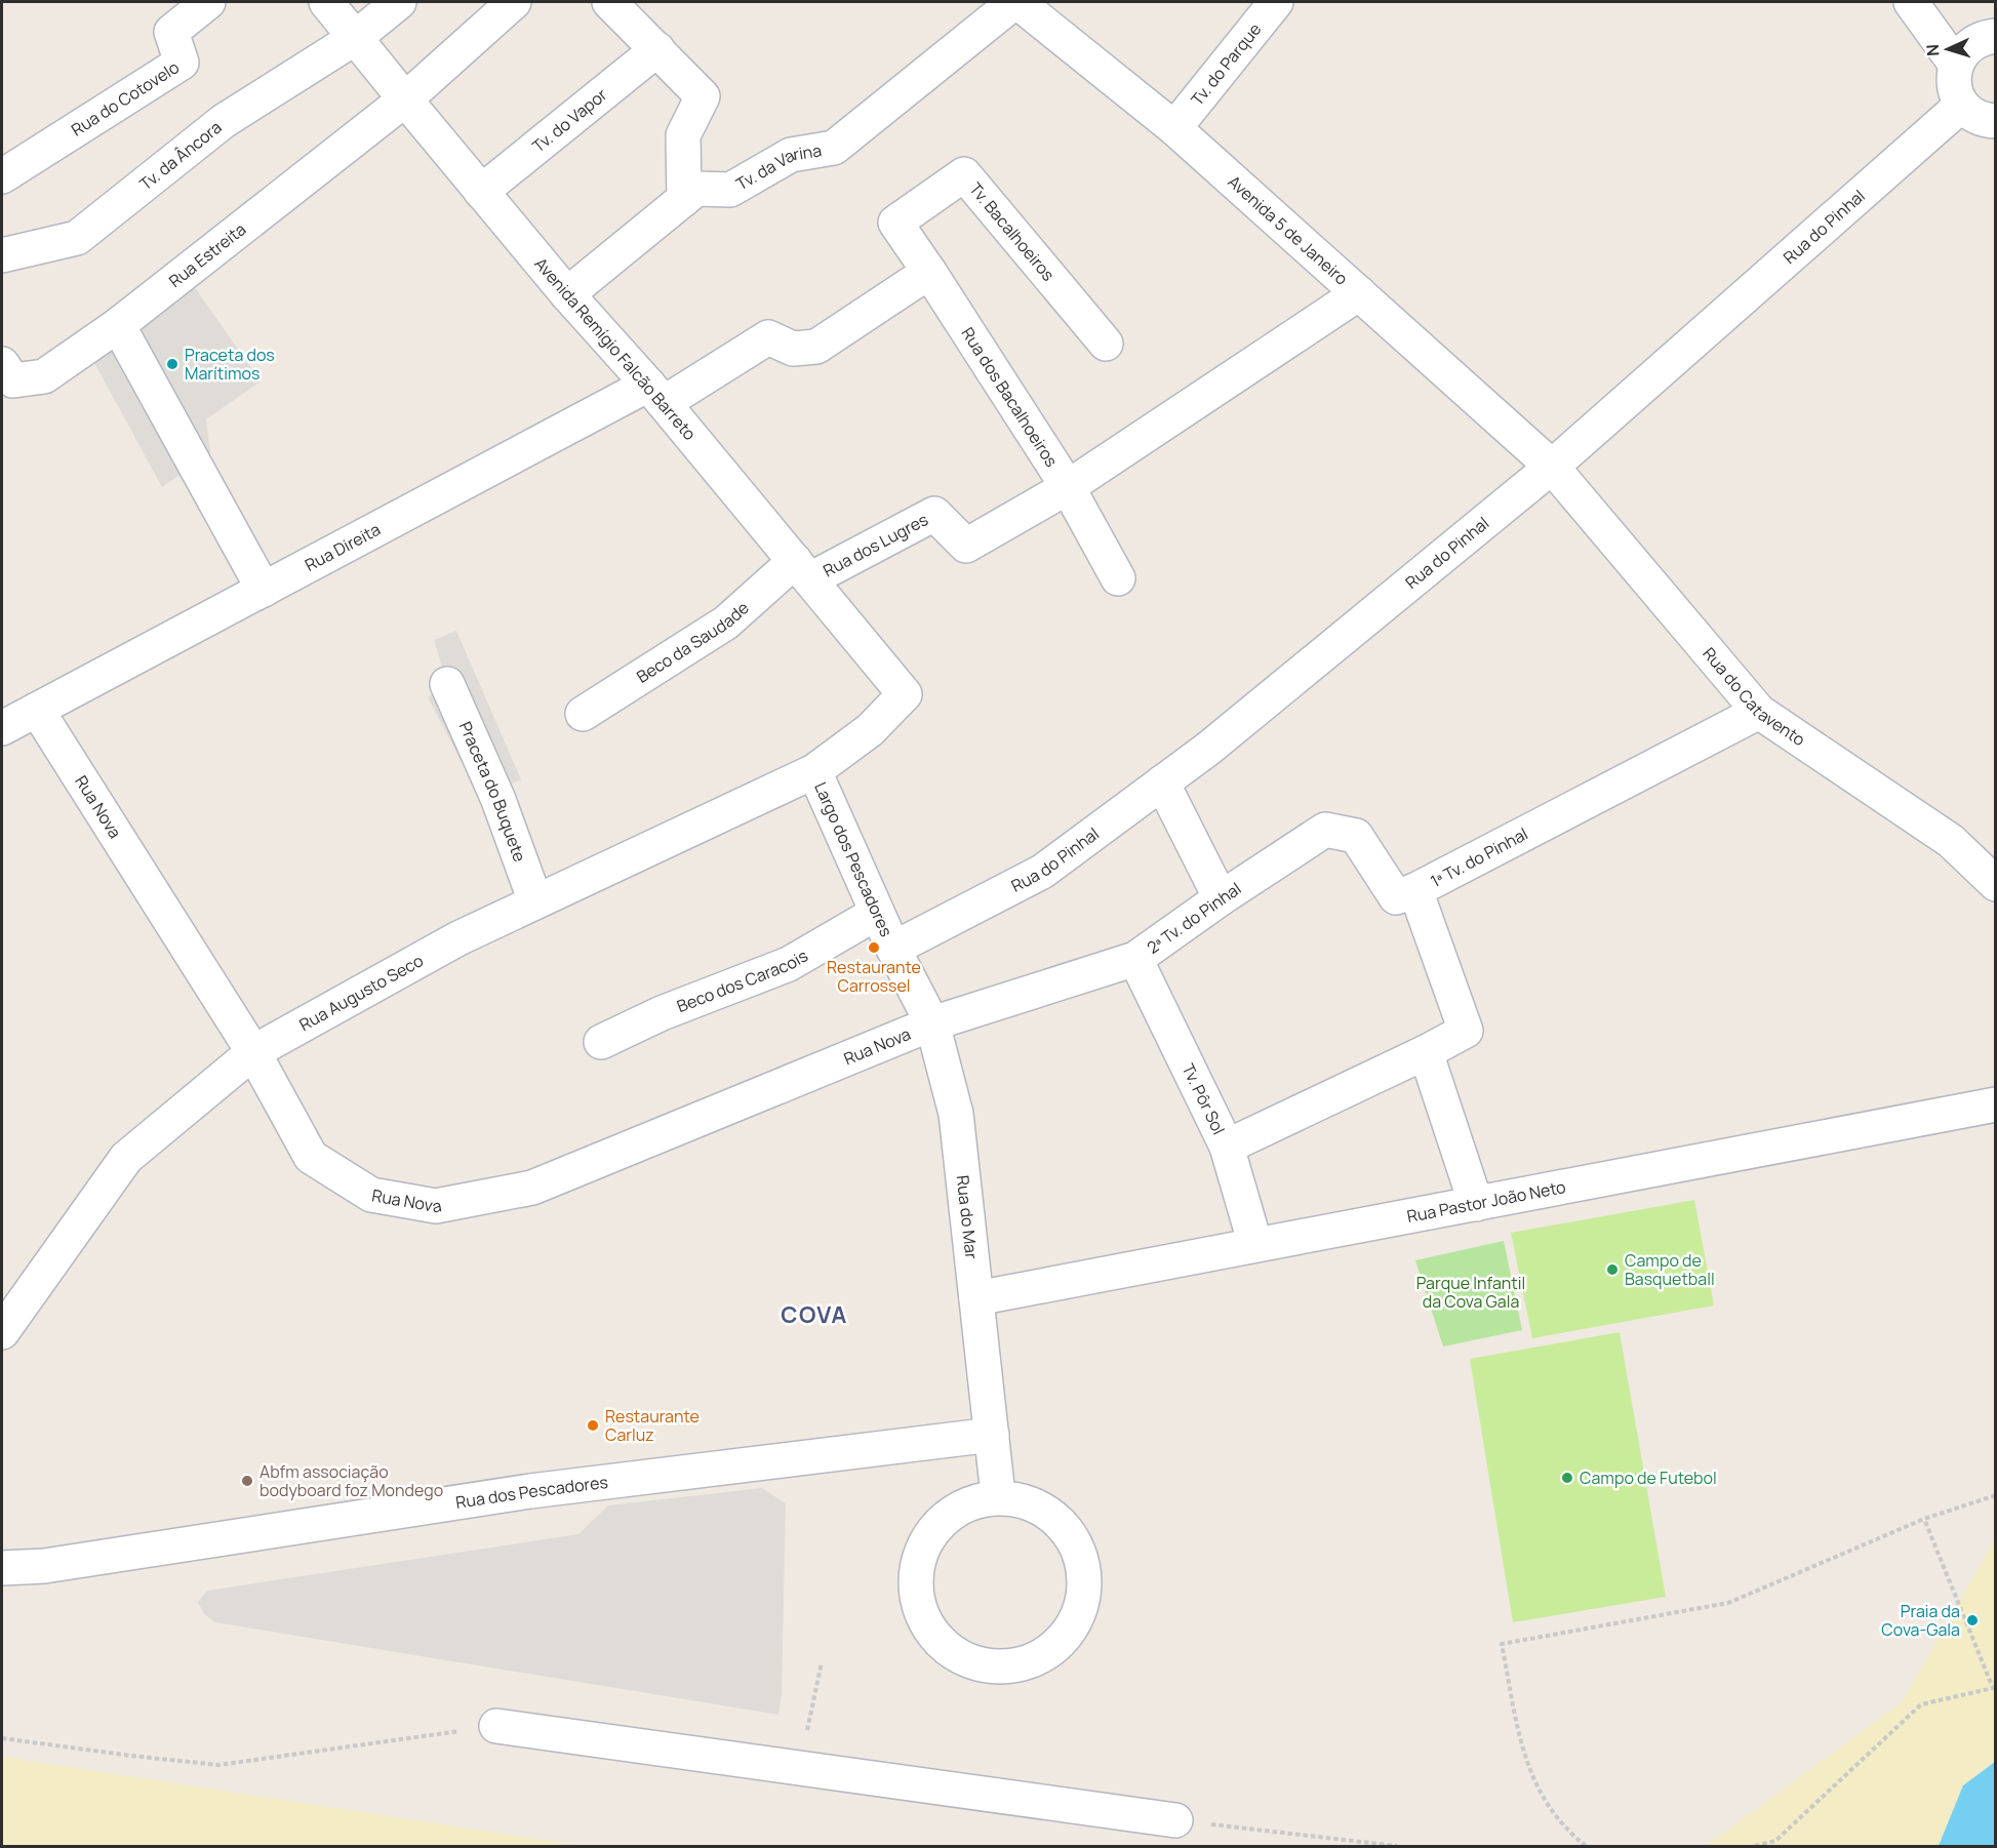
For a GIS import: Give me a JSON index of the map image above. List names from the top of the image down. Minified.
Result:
{"streets":{"street":["Tv. do Parque","Rua do Cotovelo","Tv. do Vapor","Tv. da Âncora","Tv. da Varina","Rua do Pinhal","Avenida 5 de Janeiro","Tv. Bacalhoeiros","Rua Estreita","Avenida Remígio Falcão Barreto","Rua dos Bacalhoeiros","Rua dos Lugres","Rua Direita","Beco da Saudade","Rua do Catavento","Praceta do Buquete","Rua Nova","1ª Tv. do Pinhal","Largo dos Pescadores","2ª Tv. do Pinhal","Beco dos Caracois","Rua Augusto Seco","Tv. Pôr Sol","Rua Pastor João Neto","Rua do Mar","Rua dos Pescadores"]},"crossings":[["Tv. do Parque","Avenida 5 de Janeiro"],["Tv. do Vapor","Avenida Remígio Falcão Barreto"],["Tv. da Âncora","Avenida Remígio Falcão Barreto"],["Tv. da Varina","Avenida 5 de Janeiro"],["Tv. da Varina","Avenida Remígio Falcão Barreto"],["Rua do Pinhal","Avenida 5 de Janeiro"],["Rua do Pinhal","Rua do Catavento"],["Rua do Pinhal","Largo dos Pescadores"],["Rua do Pinhal","Rua do Mar"],["Avenida 5 de Janeiro","Rua do Catavento"],["Tv. Bacalhoeiros","Rua dos Bacalhoeiros"],["Rua Estreita","Avenida Remígio Falcão Barreto"],["Avenida Remígio Falcão Barreto","Rua dos Lugres"],["Avenida Remígio Falcão Barreto","Rua Direita"],["Avenida Remígio Falcão Barreto","Beco da Saudade"],["Avenida Remígio Falcão Barreto","Rua Augusto Seco"],["Rua dos Bacalhoeiros","Rua dos Lugres"],["Rua dos Lugres","Beco da Saudade"],["Rua Direita","Rua Nova"],["Rua do Catavento","1ª Tv. do Pinhal"],["Praceta do Buquete","Rua Augusto Seco"],["Rua Nova","2ª Tv. do Pinhal"],["Rua Nova","Rua Augusto Seco"],["Rua Nova","Rua do Mar"],["1ª Tv. do Pinhal","2ª Tv. do Pinhal"],["Largo dos Pescadores","Beco dos Caracois"],["Largo dos Pescadores","Rua Augusto Seco"],["Largo dos Pescadores","Rua do Mar"],["2ª Tv. do Pinhal","Tv. Pôr Sol"],["2ª Tv. do Pinhal","Rua do Mar"],["Tv. Pôr Sol","Rua Pastor João Neto"],["Rua Pastor João Neto","Rua do Mar"],["Rua do Mar","Rua dos Pescadores"]],"districts":["COVA"],"parks":["Parque Infantil da Cova Gala"],"places":["Praceta dos Marítimos","Restaurante Carrossel","Campo de Basquetball","Restaurante Carluz","Campo de Futebol","Abfm associação bodyboard foz Mondego","Praia da Cova-Gala"],"north":"left"}
